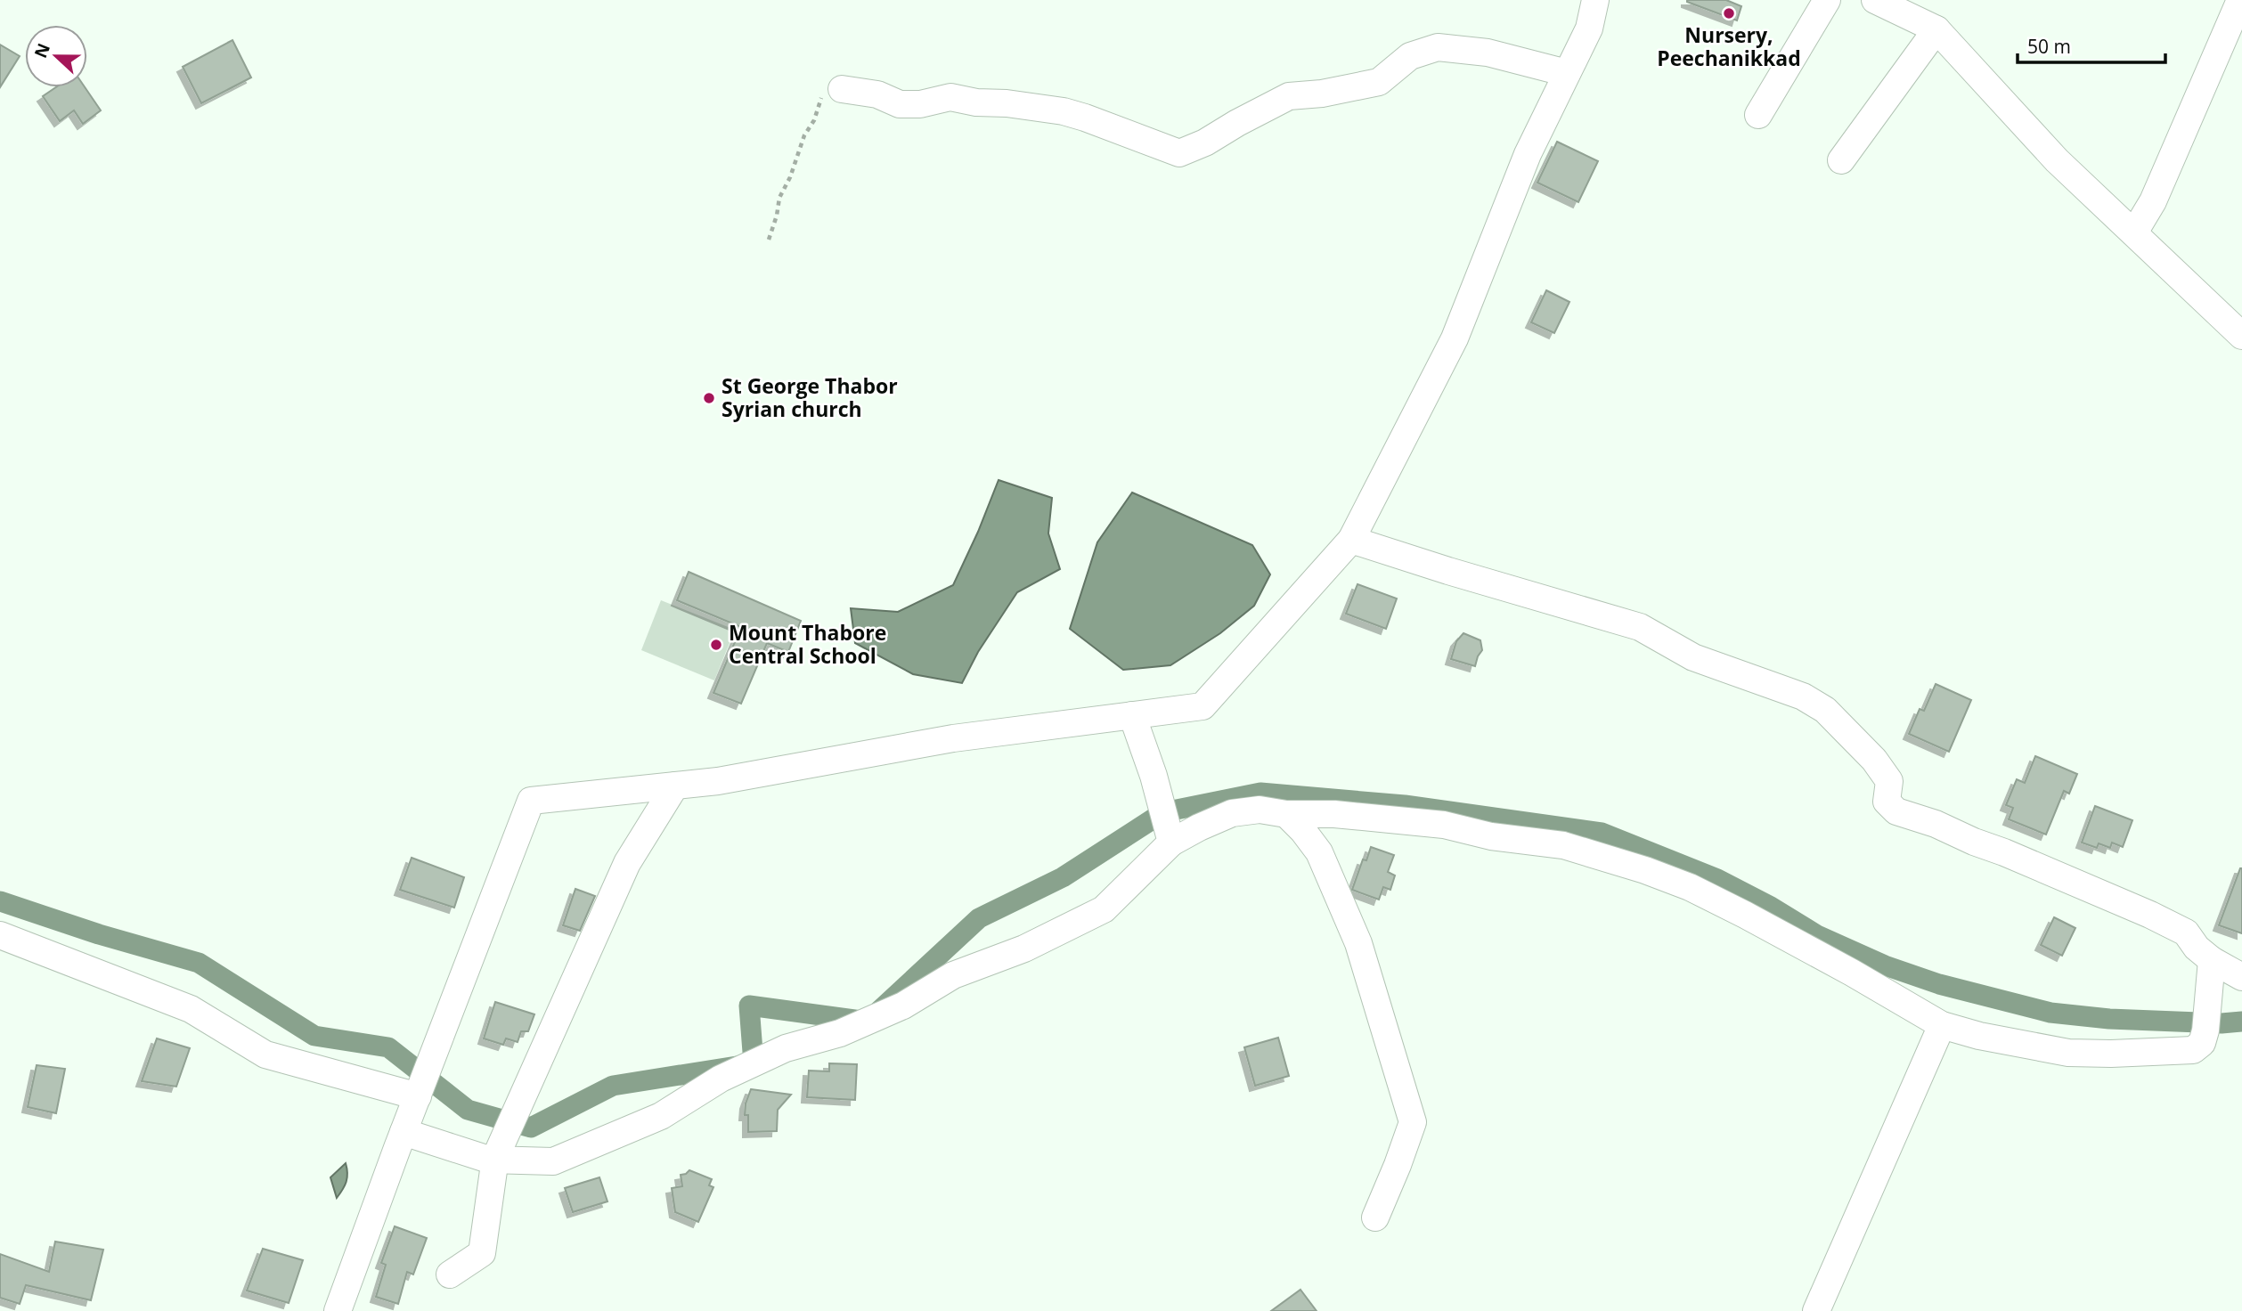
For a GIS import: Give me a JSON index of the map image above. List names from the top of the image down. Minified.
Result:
{"places":["Nursery, Peechanikkad","St George Thabor Syrian church","Mount Thabore Central School"],"scale_bar":"50 m","north":"left"}
